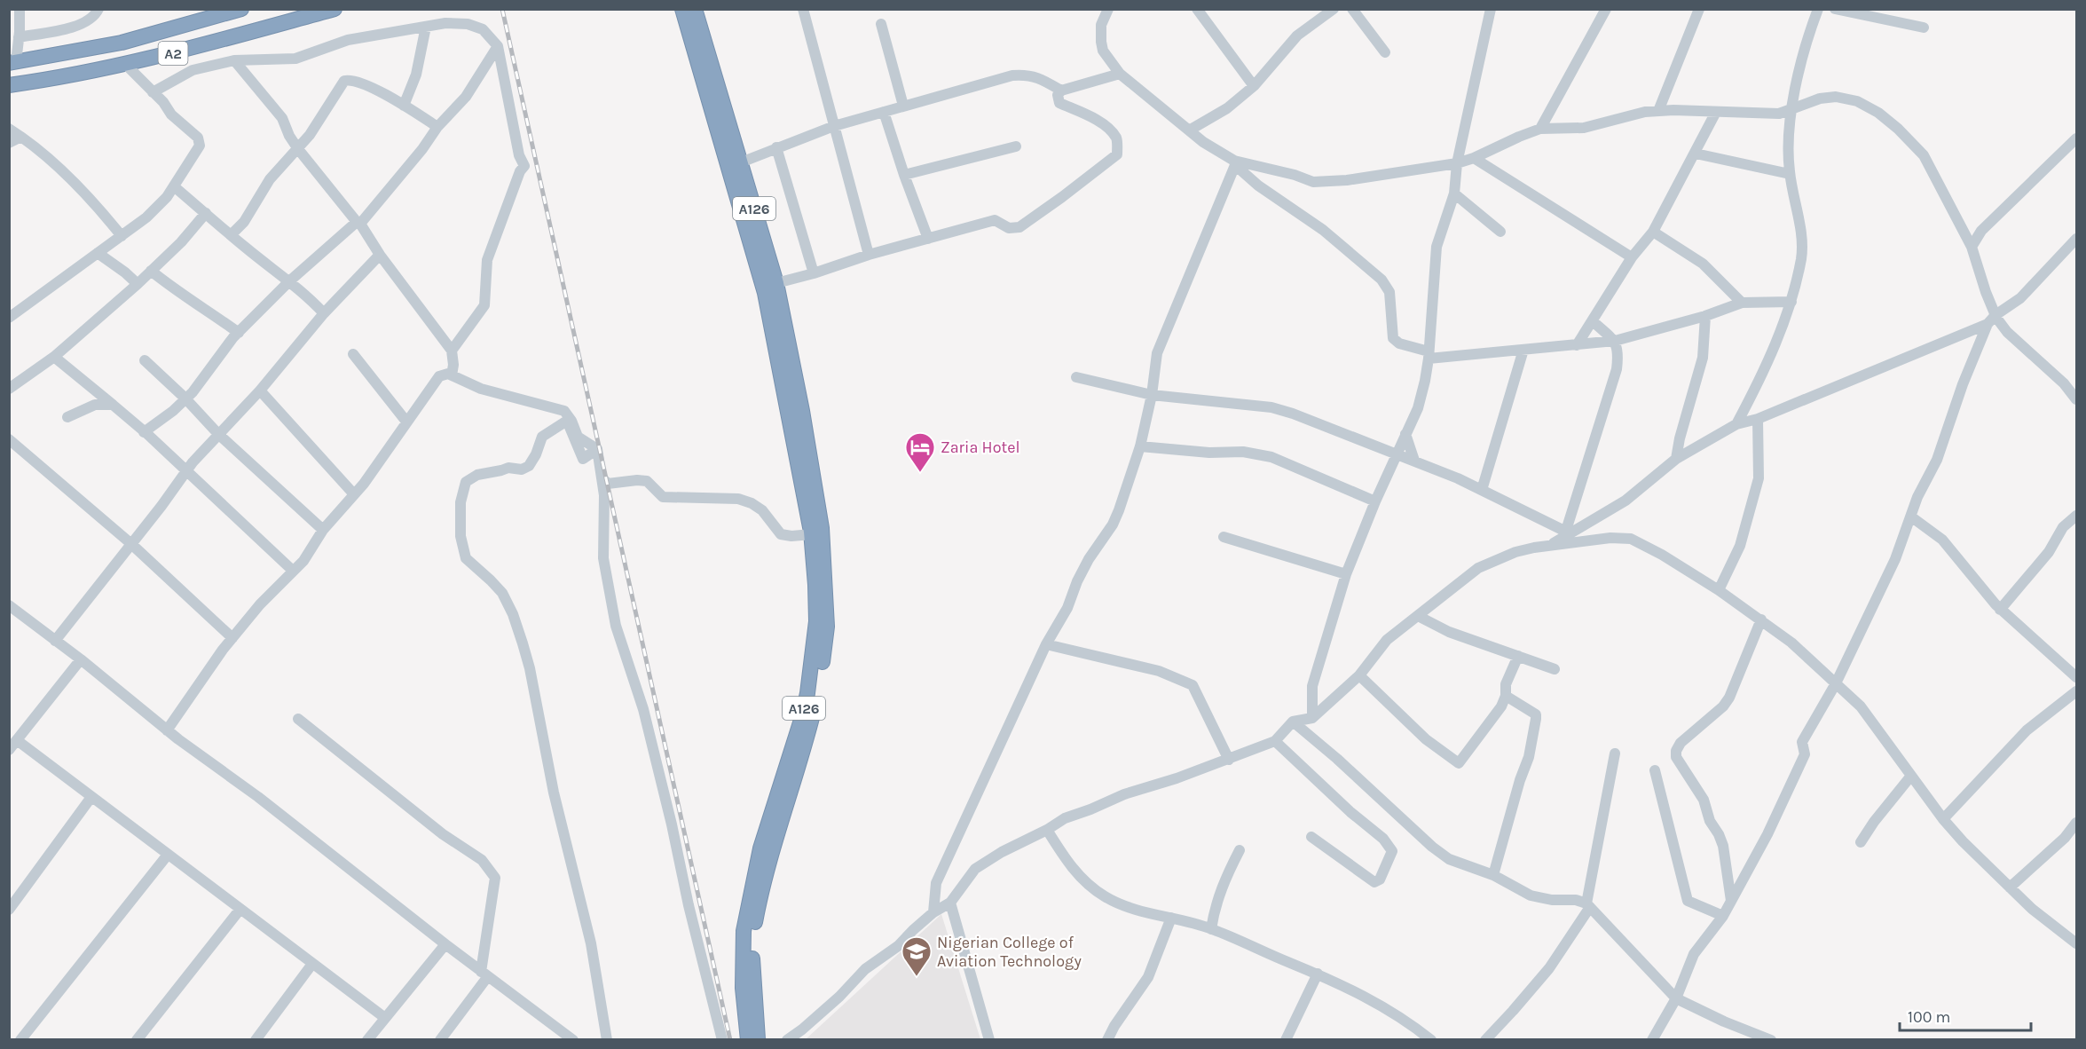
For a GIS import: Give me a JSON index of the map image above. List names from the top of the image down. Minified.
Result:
{"streets":{"highway":["A2","A126"]},"places":{"hotel":["Zaria Hotel"],"school or university":["Nigerian College of Aviation Technology"]},"scale_bar":"100 m"}
